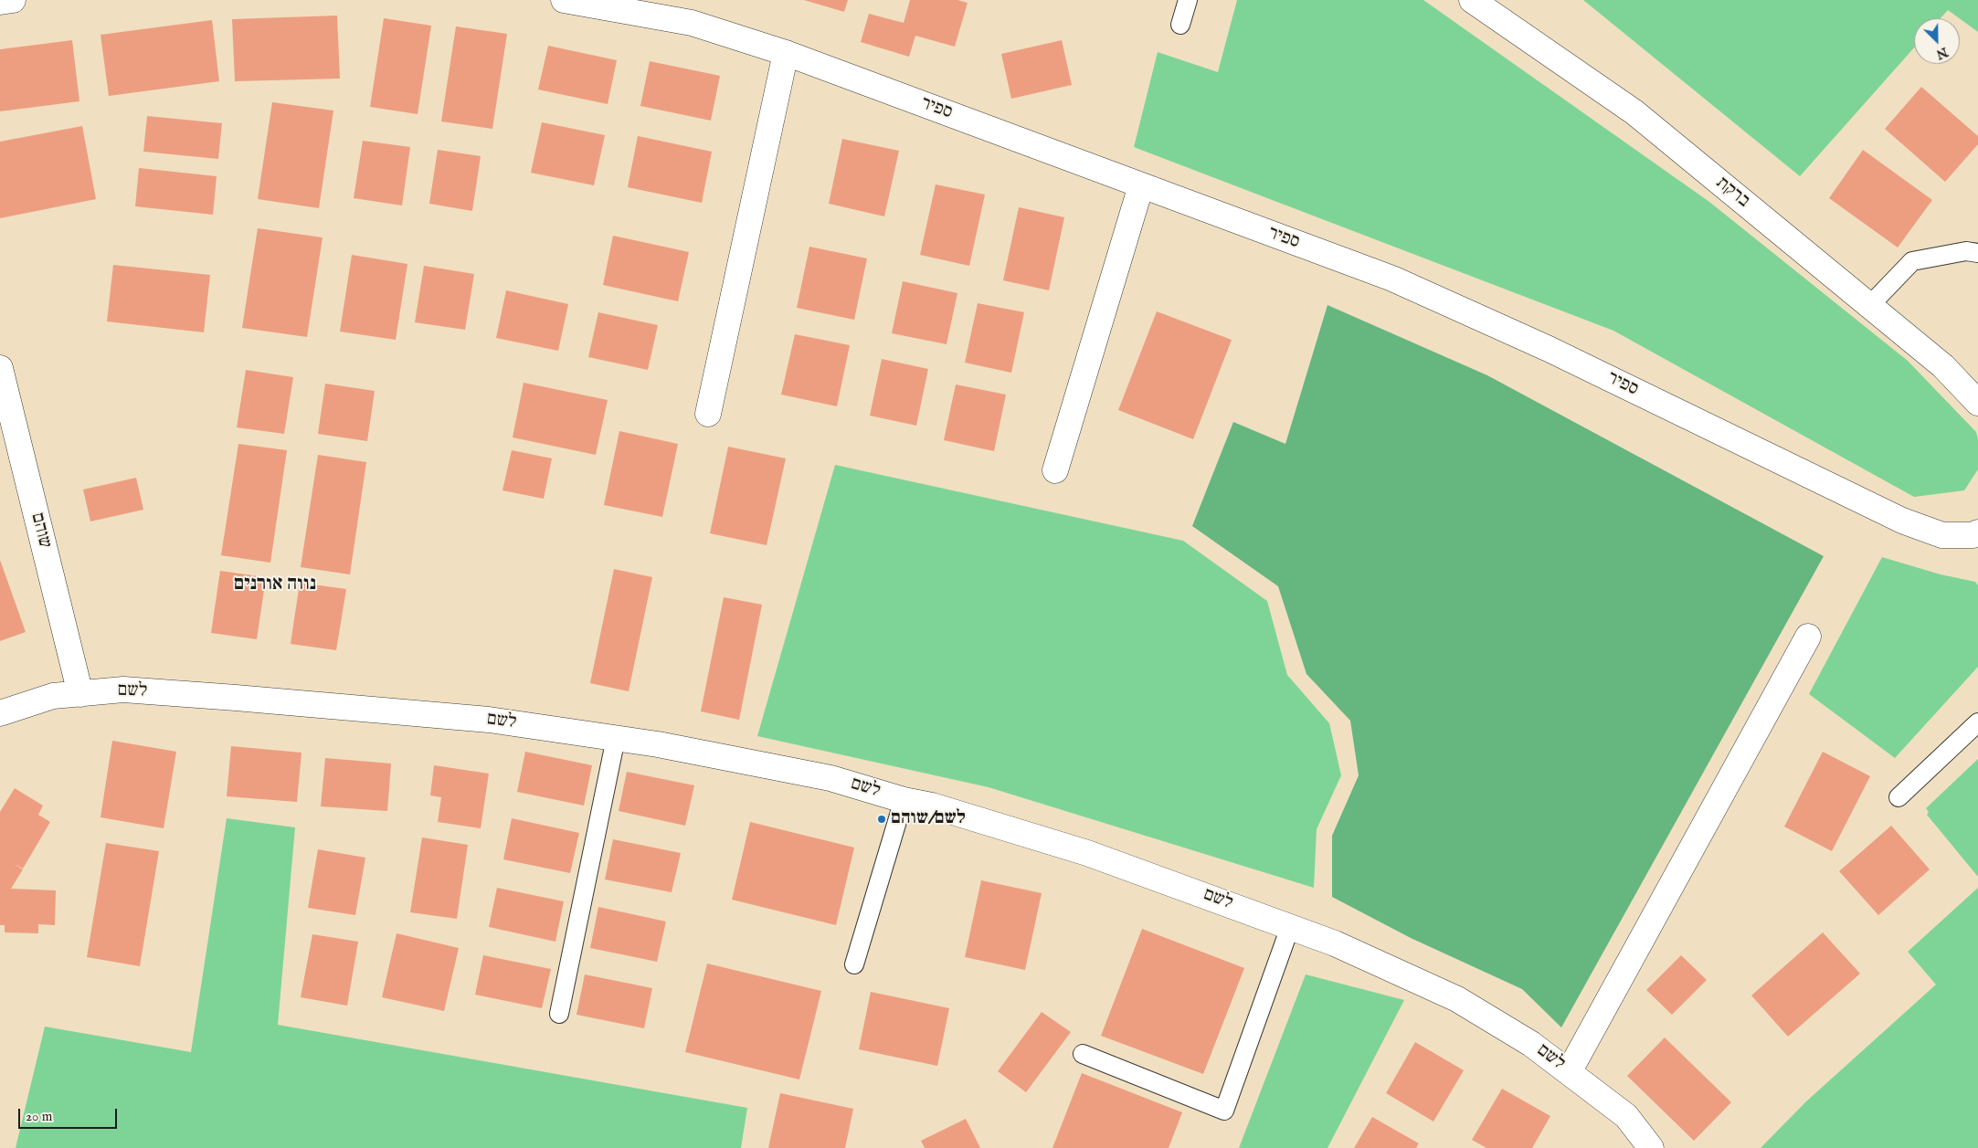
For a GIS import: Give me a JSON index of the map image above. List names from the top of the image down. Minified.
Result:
{"streets":{"street":["ספיר","ברקת","שוהם","לשם"]},"crossings":[["שוהם","לשם"]],"districts":["נווה אורנים"],"places":["לשם/שוהם"],"scale_bar":"20 m","north":"bottom right"}
